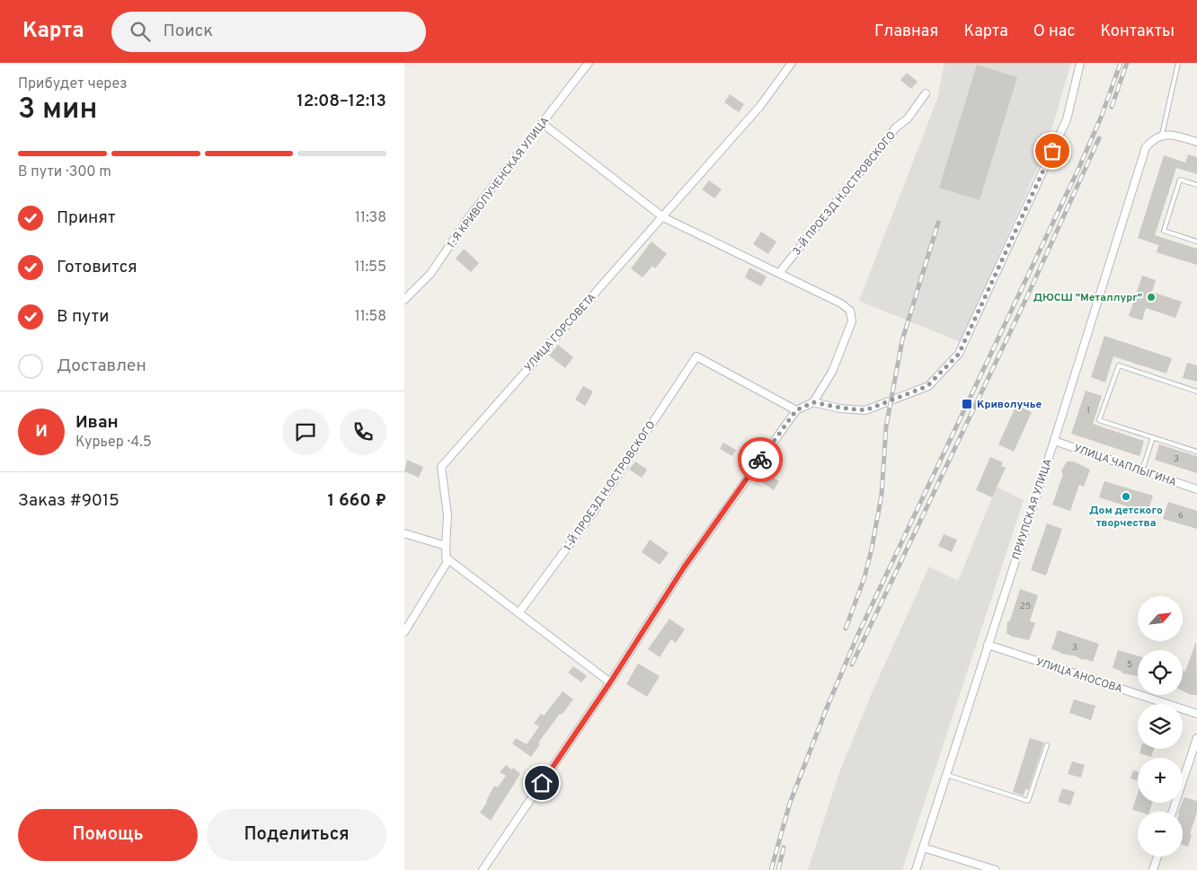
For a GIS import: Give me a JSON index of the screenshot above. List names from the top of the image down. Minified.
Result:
{"streets":{"street":["1-Я КРИВОЛУЧЕНСКАЯ УЛИЦА","3-Й ПРОЕЗД Н.ОСТРОВСКОГО","УЛИЦА ГОРСОВЕТА","УЛИЦА ЧАПЛЫГИНА","1-Й ПРОЕЗД Н.ОСТРОВСКОГО","ПРИУПСКАЯ УЛИЦА","УЛИЦА АНОСОВА"]},"crossings":[["УЛИЦА ЧАПЛЫГИНА","ПРИУПСКАЯ УЛИЦА"],["ПРИУПСКАЯ УЛИЦА","УЛИЦА АНОСОВА"]],"places":{"other":["ДЮСШ \"Металлург\"","Дом детского творчества"],"transit":["Криволучье"]},"house_numbers":["1","3","6","25","3","5"],"north":"top right","page":{"header":"Карта","search":"Поиск","nav":["Главная","Карта","О нас","Контакты"],"heading":["3 мин","Прибудет через","12:08–12:13"],"panel":["Иван","Курьер · 4.5","Заказ #9015","1 660 ₽"],"bar":"В пути · 300 m","list":[["Принят","11:38"],["Готовится","11:55"],["В пути","11:58"],"Доставлен"],"round":"И","map_buttons":["+","−"],"buttons":["Помощь","Поделиться"]}}
